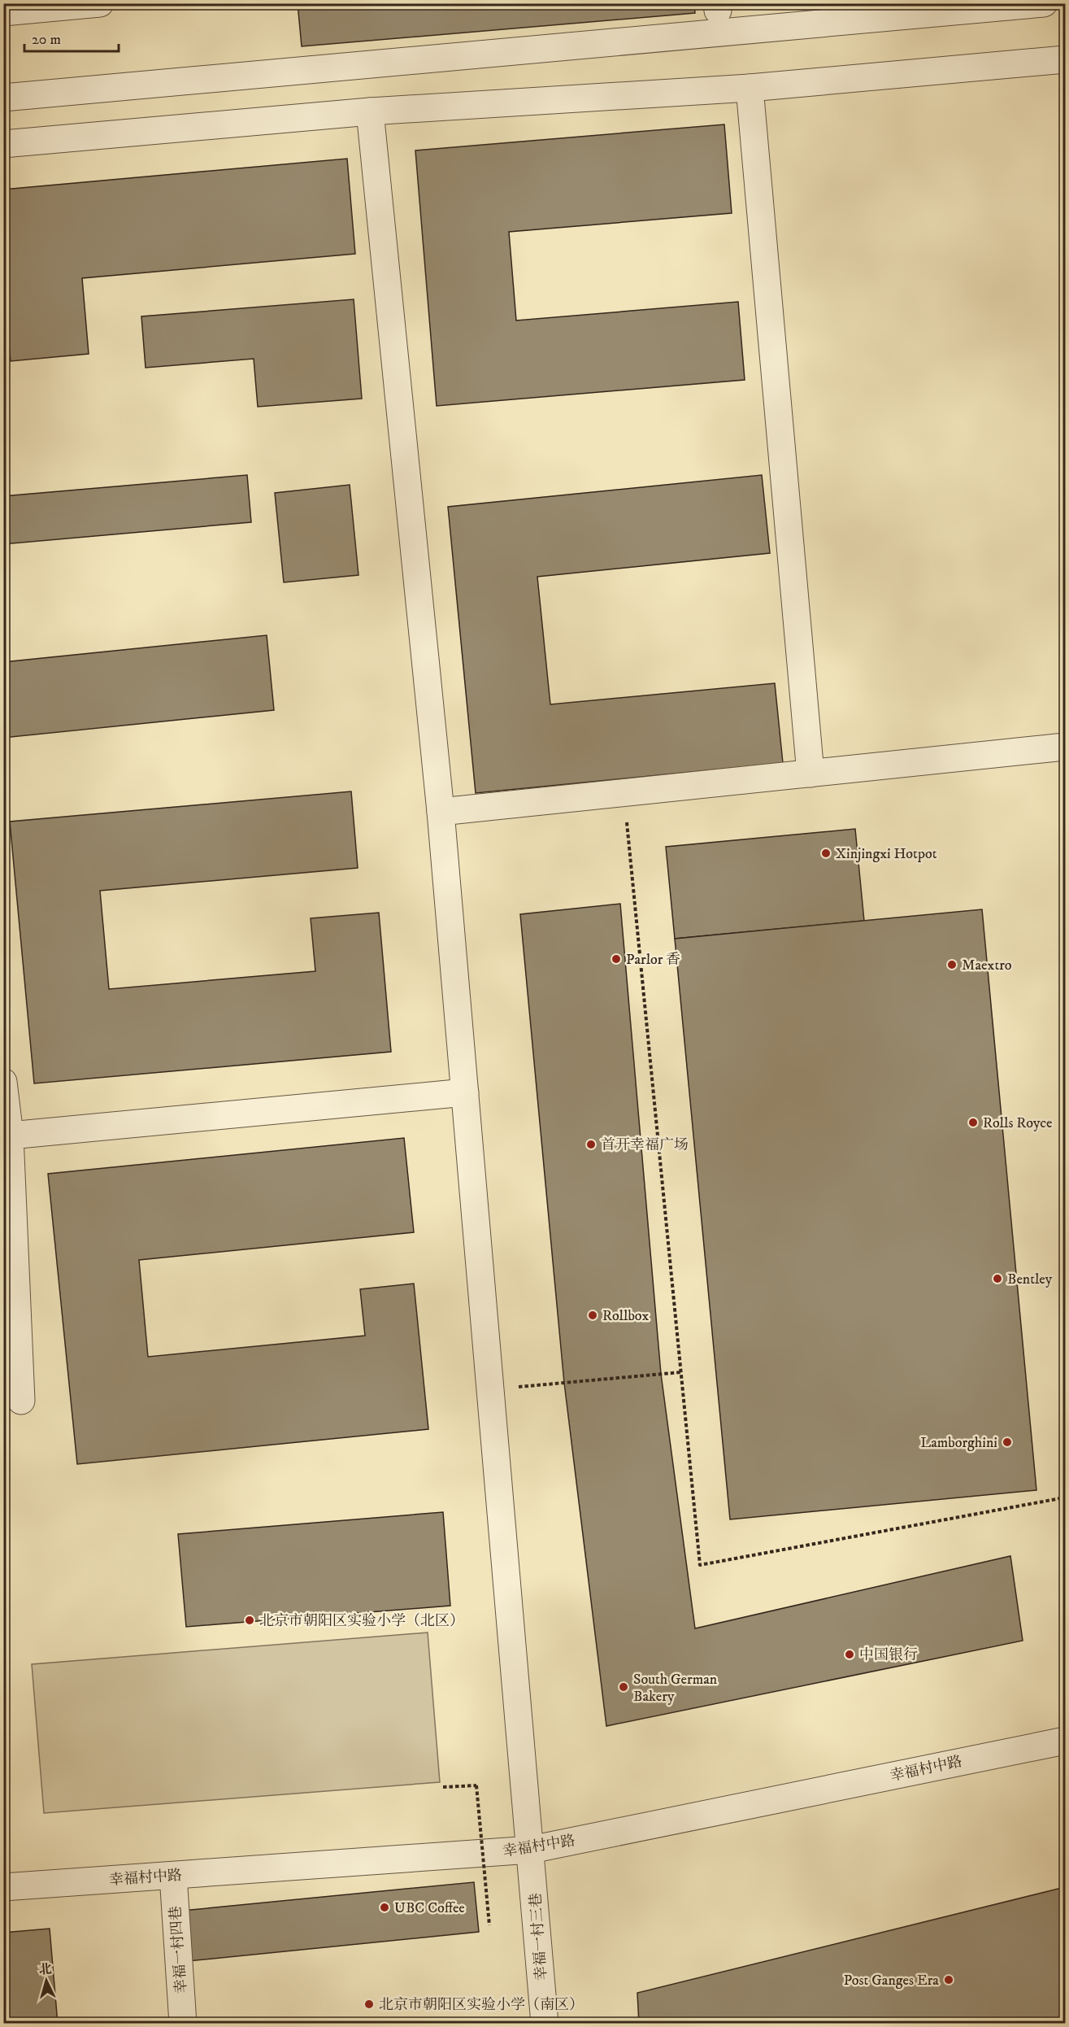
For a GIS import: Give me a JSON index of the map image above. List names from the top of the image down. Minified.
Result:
{"streets":{"street":["幸福村中路","幸福一村三巷","幸福一村四巷"]},"crossings":[["幸福村中路","幸福一村三巷"],["幸福村中路","幸福一村四巷"]],"places":["Xinjingxi Hotpot","Parlor 香","Maextro","Rolls Royce","首开幸福广场","Bentley","Rollbox","Lamborghini","北京市朝阳区实验小学（北区）","中国银行","South German Bakery","UBC Coffee","Post Ganges Era","北京市朝阳区实验小学（南区）"],"scale_bar":"20 m","north":"top"}
